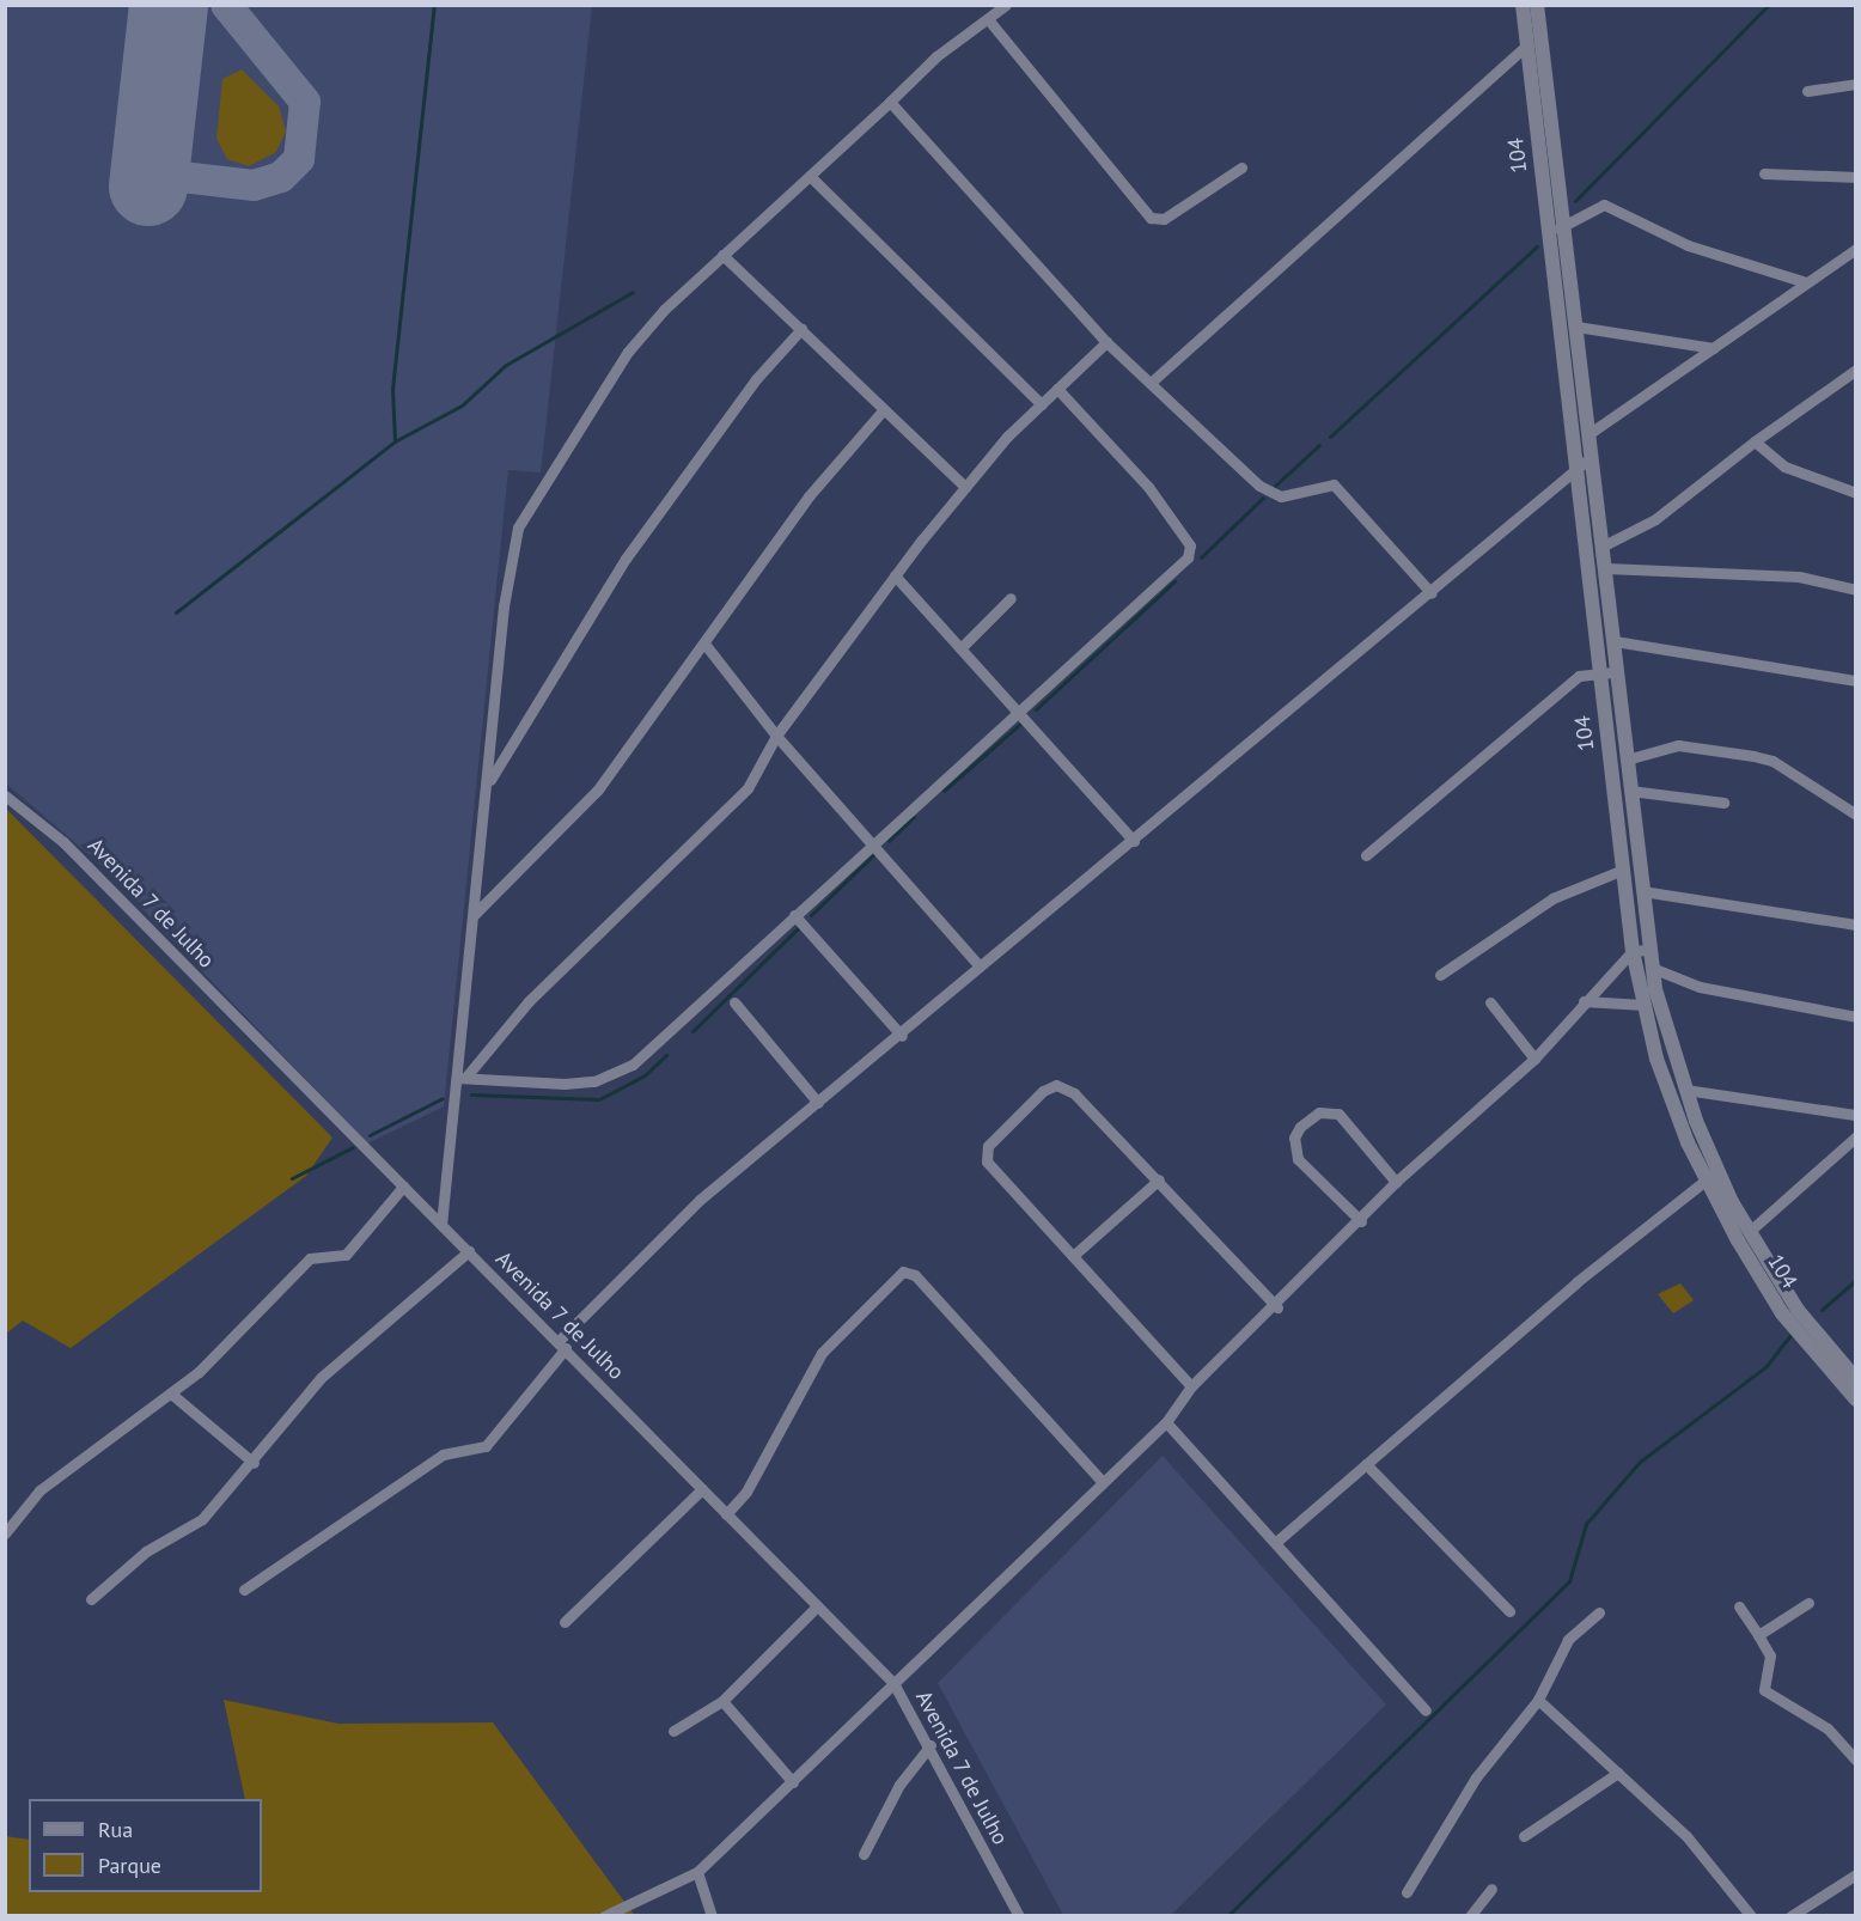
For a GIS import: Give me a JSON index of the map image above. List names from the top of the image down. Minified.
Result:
{"streets":{"street":["104","Avenida 7 de Julho"]},"legend":["Rua","Parque"]}
